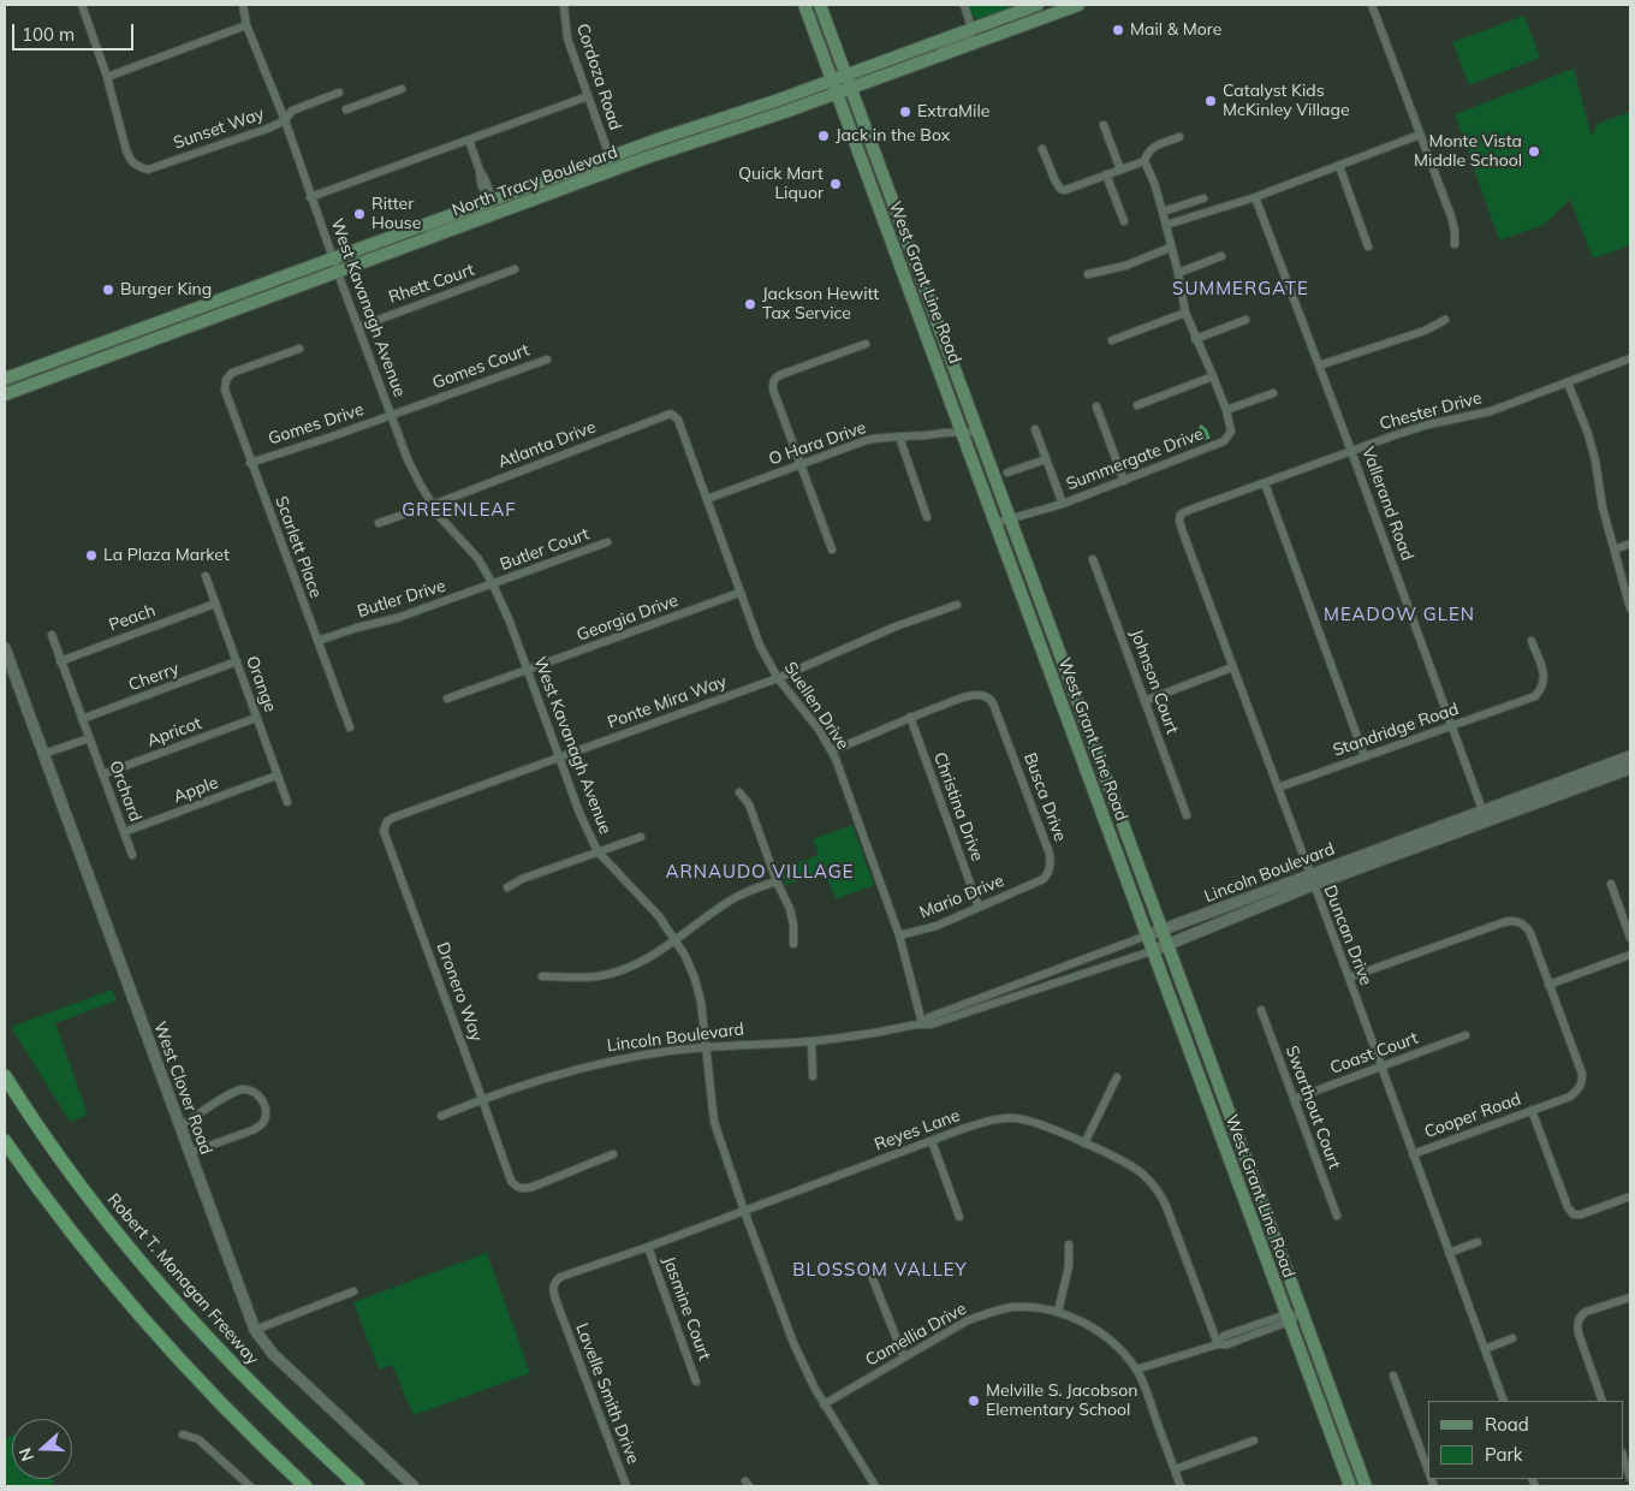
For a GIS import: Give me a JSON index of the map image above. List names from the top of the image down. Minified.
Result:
{"streets":{"highway":["Robert T. Monagan Freeway"],"main road":["North Tracy Boulevard","West Grant Line Road"],"street":["Cordoza Road","Sunset Way","Rhett Court","West Kavanagh Avenue","Gomes Court","Chester Drive","Gomes Drive","O Hara Drive","Atlanta Drive","Summergate Drive","Vallerand Road","Scarlett Place","Butler Court","Butler Drive","Peach","Georgia Drive","Cherry","Johnson Court","Orange","Ponte Mira Way","Suellen Drive","Standridge Road","Apricot","Apple","Orchard","Busca Drive","Christina Drive","Lincoln Boulevard","Mario Drive","Duncan Drive","Dronero Way","Coast Court","West Clover Road","Swarthout Court","Cooper Road","Reyes Lane","Jasmine Court","Camellia Drive","Lavelle Smith Drive"]},"crossings":[["Cordoza Road","North Tracy Boulevard"],["Sunset Way","West Kavanagh Avenue"],["North Tracy Boulevard","West Grant Line Road"],["North Tracy Boulevard","West Kavanagh Avenue"],["West Grant Line Road","O Hara Drive"],["West Grant Line Road","Summergate Drive"],["West Grant Line Road","Lincoln Boulevard"],["Rhett Court","West Kavanagh Avenue"],["West Kavanagh Avenue","Gomes Court"],["West Kavanagh Avenue","Gomes Drive"],["West Kavanagh Avenue","Atlanta Drive"],["West Kavanagh Avenue","Butler Court"],["West Kavanagh Avenue","Butler Drive"],["West Kavanagh Avenue","Georgia Drive"],["West Kavanagh Avenue","Ponte Mira Way"],["West Kavanagh Avenue","Lincoln Boulevard"],["West Kavanagh Avenue","Reyes Lane"],["West Kavanagh Avenue","Camellia Drive"],["Gomes Court","Gomes Drive"],["Chester Drive","Vallerand Road"],["Chester Drive","Duncan Drive"],["Gomes Drive","Scarlett Place"],["O Hara Drive","Suellen Drive"],["Atlanta Drive","Suellen Drive"],["Vallerand Road","Standridge Road"],["Vallerand Road","Lincoln Boulevard"],["Scarlett Place","Butler Drive"],["Butler Court","Butler Drive"],["Peach","Orange"],["Peach","Orchard"],["Georgia Drive","Suellen Drive"],["Cherry","Orange"],["Cherry","Orchard"],["Orange","Apricot"],["Orange","Apple"],["Ponte Mira Way","Suellen Drive"],["Ponte Mira Way","Dronero Way"],["Suellen Drive","Lincoln Boulevard"],["Suellen Drive","Mario Drive"],["Standridge Road","Duncan Drive"],["Apricot","Orchard"],["Apple","Orchard"],["Busca Drive","Christina Drive"],["Busca Drive","Mario Drive"],["Christina Drive","Mario Drive"],["Lincoln Boulevard","Duncan Drive"],["Lincoln Boulevard","Dronero Way"],["Duncan Drive","Coast Court"],["Duncan Drive","Cooper Road"],["Coast Court","Swarthout Court"],["Reyes Lane","Jasmine Court"],["Reyes Lane","Lavelle Smith Drive"]],"districts":["SUMMERGATE","GREENLEAF","MEADOW GLEN","ARNAUDO VILLAGE","BLOSSOM VALLEY"],"places":["Mail & More","Catalyst Kids McKinley Village","ExtraMile","Jack in the Box","Monte Vista Middle School","Quick Mart Liquor","Ritter House","Burger King","Jackson Hewitt Tax Service","La Plaza Market","Melville S. Jacobson Elementary School"],"legend":["Road","Park"],"scale_bar":"100 m","north":"left"}
